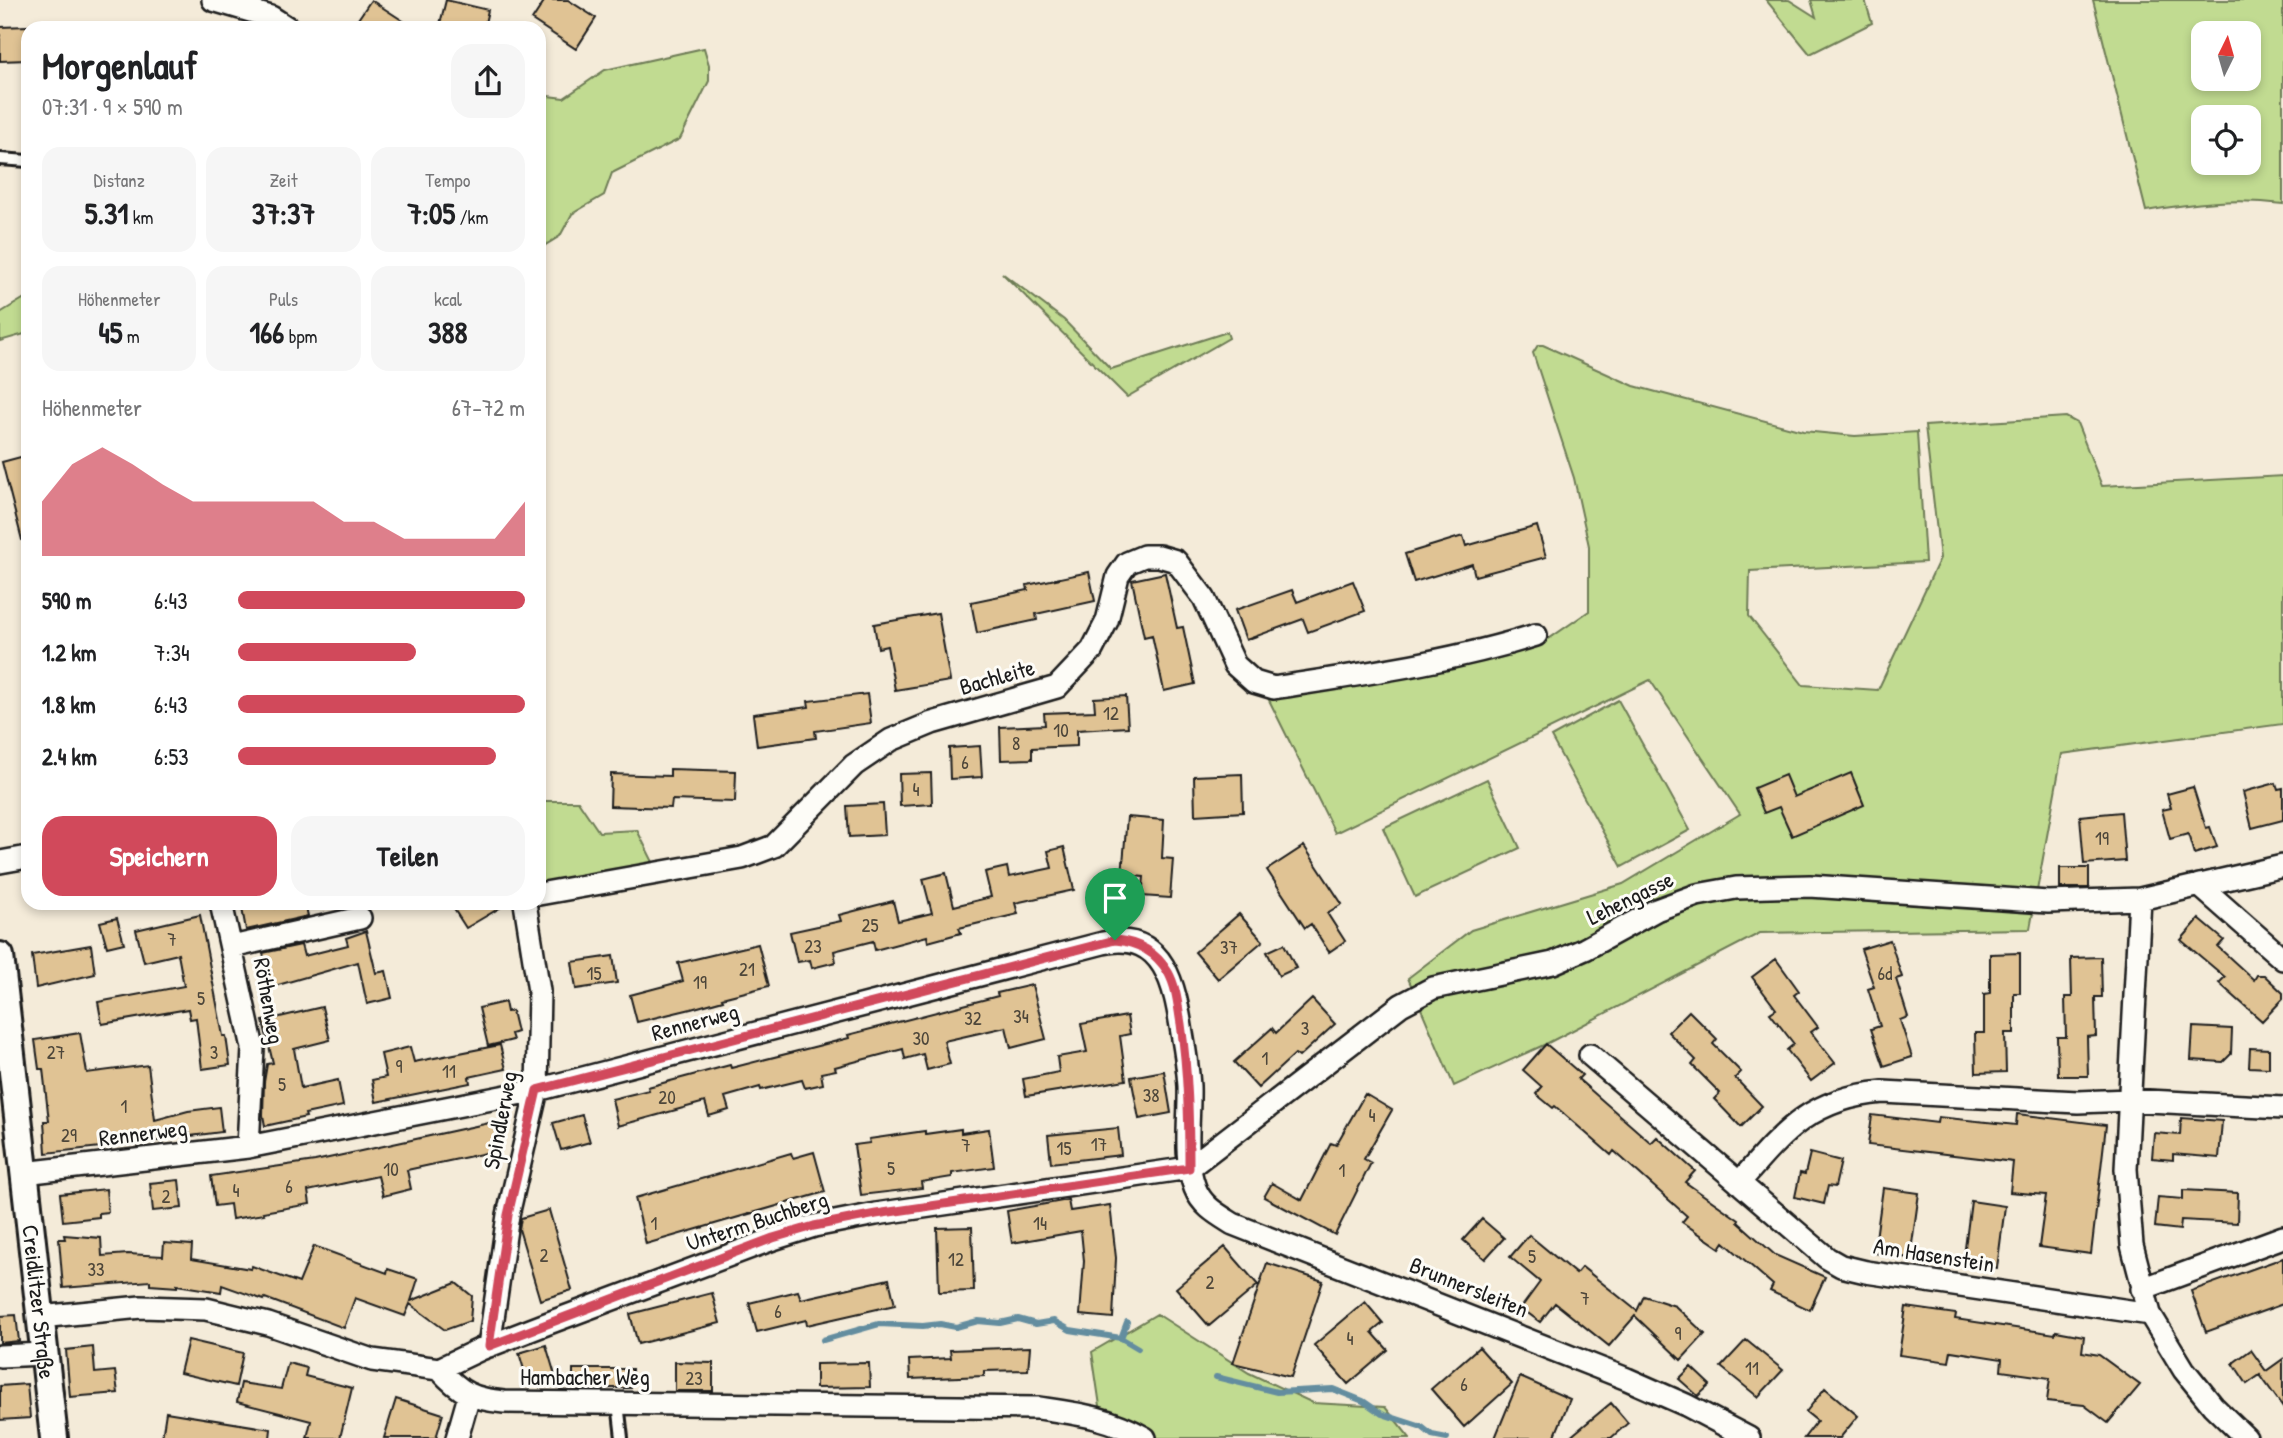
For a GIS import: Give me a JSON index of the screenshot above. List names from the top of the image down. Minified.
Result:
{"streets":{"street":["Bachleite","Lehengasse","Röthenweg","Rennerweg","Spindlerweg","Unterm Buchberg","Am Hasenstein","Brunnersleiten","Creidlitzer Straße","Hambacher Weg"]},"crossings":[["Lehengasse","Rennerweg"],["Lehengasse","Unterm Buchberg"],["Lehengasse","Brunnersleiten"],["Röthenweg","Rennerweg"],["Rennerweg","Spindlerweg"],["Rennerweg","Unterm Buchberg"],["Rennerweg","Brunnersleiten"],["Rennerweg","Creidlitzer Straße"],["Spindlerweg","Unterm Buchberg"],["Unterm Buchberg","Brunnersleiten"]],"house_numbers":["12","10","8","6","4","19","25","7","23","37","21","15","6d","19","5","34","32","3","30","27","3","1","9","11","5","38","20","1","4","29","17","7","15","5","10","1","6","4","2","1","14","2","5","12","33","2","7","6","9","4","11","23","6"],"north":"top","page":{"heading":["Morgenlauf","07:31 · 9 × 590 m"],"stats":[["Distanz","5.31 km"],["Zeit","37:37"],["Tempo","7:05 /km"],["Höhenmeter","45 m"],["Puls","166 bpm"],["kcal","388"]],"chart":["Höhenmeter","67–72 m"],"list":[{"name":"590 m","note":"6:43"},{"name":"1.2 km","note":"7:34"},{"name":"1.8 km","note":"6:43"},{"name":"2.4 km","note":"6:53"}],"buttons":["Speichern","Teilen"]}}
